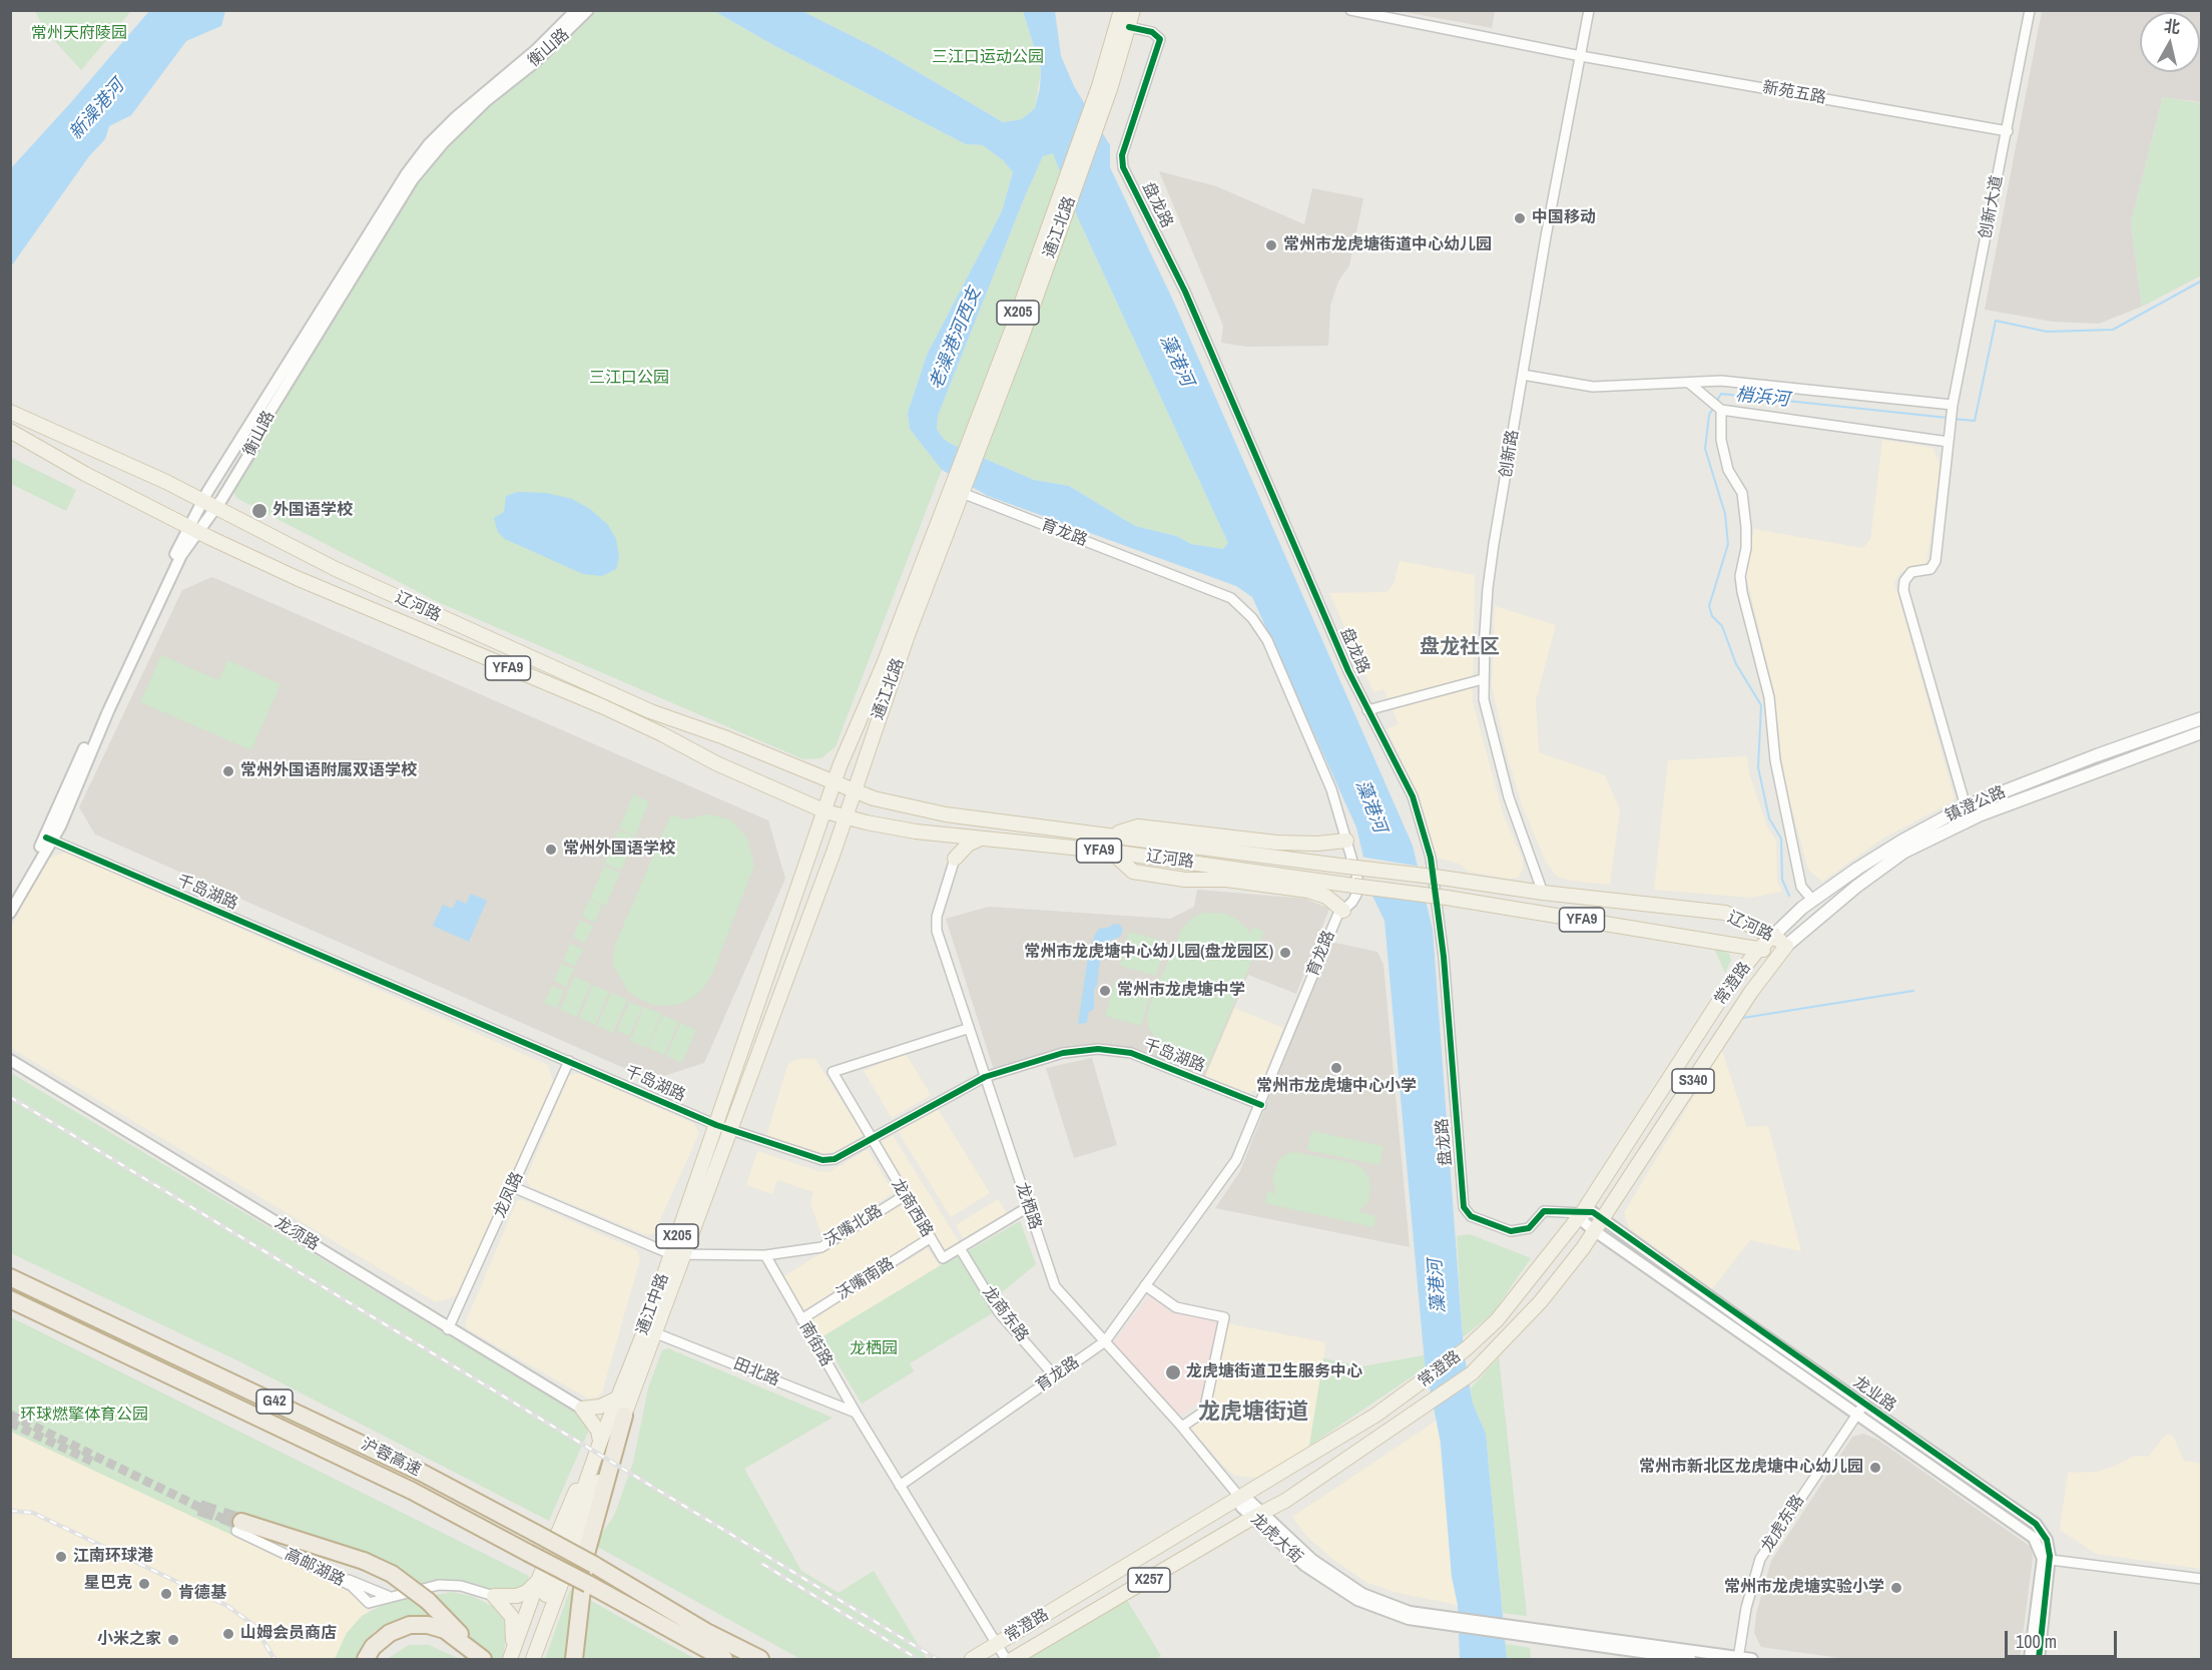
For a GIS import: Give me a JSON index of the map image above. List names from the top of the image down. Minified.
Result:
{"streets":{"highway":["G42","沪蓉高速"],"main road":["通江北路","X205","辽河路","YFA9","镇澄公路","常澄路","S340","通江中路","X257"],"street":["衡山路","新苑五路","盘龙路","创新大道","创新路","育龙路","千岛湖路","龙凤路","龙栖路","龙商西路","沃嘴北路","龙须路","沃嘴南路","龙商东路","南街路","田北路","龙业路","龙虎东路","龙虎大街","高邮湖路"]},"crossings":[["衡山路","辽河路"],["衡山路","千岛湖路"],["新苑五路","创新大道"],["新苑五路","创新路"],["盘龙路","通江北路"],["盘龙路","常澄路"],["盘龙路","龙业路"],["创新大道","镇澄公路"],["通江北路","育龙路"],["通江北路","辽河路"],["通江北路","YFA9"],["通江北路","通江中路"],["创新路","辽河路"],["育龙路","千岛湖路"],["育龙路","龙栖路"],["育龙路","龙商东路"],["育龙路","南街路"],["辽河路","YFA9"],["辽河路","镇澄公路"],["辽河路","常澄路"],["辽河路","通江中路"],["YFA9","通江中路"],["镇澄公路","常澄路"],["千岛湖路","龙凤路"],["千岛湖路","龙栖路"],["千岛湖路","龙商西路"],["千岛湖路","通江中路"],["常澄路","龙栖路"],["常澄路","南街路"],["常澄路","龙业路"],["常澄路","龙虎大街"],["龙凤路","龙须路"],["龙栖路","龙商西路"],["龙栖路","龙虎大街"],["龙商西路","沃嘴北路"],["龙商西路","沃嘴南路"],["龙商西路","龙商东路"],["沃嘴北路","南街路"],["沃嘴南路","南街路"],["通江中路","田北路"],["南街路","田北路"],["龙业路","龙虎东路"]],"districts":["盘龙社区","龙虎塘街道"],"water":["新澡港河","老澡港河西支","藻港河","梢浜河"],"parks":["常州天府陵园","三江口运动公园","三江口公园","龙栖园","环球燃擎体育公园"],"places":["中国移动","常州市龙虎塘街道中心幼儿园","外国语学校","常州外国语附属双语学校","常州外国语学校","常州市龙虎塘中心幼儿园(盘龙园区)","常州市龙虎塘中学","常州市龙虎塘中心小学","龙虎塘街道卫生服务中心","常州市新北区龙虎塘中心幼儿园","江南环球港","星巴克","常州市龙虎塘实验小学","肯德基","山姆会员商店","小米之家"],"scale_bar":"100 m","north":"top"}
